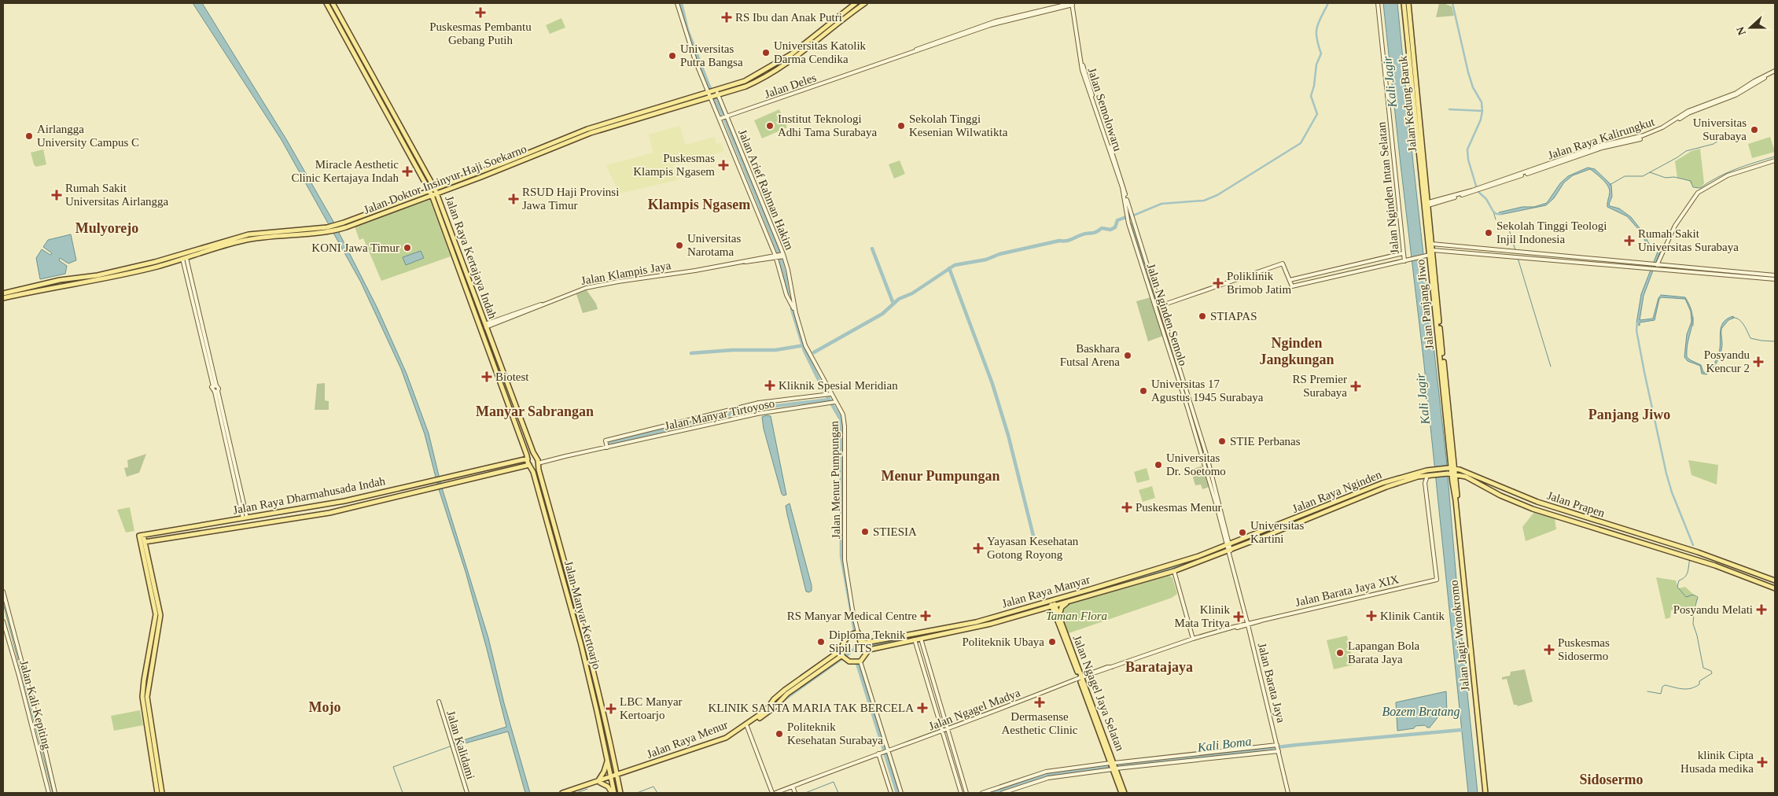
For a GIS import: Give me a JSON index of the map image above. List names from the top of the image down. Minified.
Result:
{"streets":{"main road":["Jalan Kedung Baruk","Jalan Doktor Insinyur Haji Soekarno","Jalan Raya Kertajaya Indah","Jalan Panjang Jiwo","Jalan Raya Nginden","Jalan Raya Dharmahusada Indah","Jalan Prapen","Jalan Raya Manyar","Jalan Manyar Kertoarjo","Jalan Jagir Wonokromo","Jalan Ngagel Jaya Selatan","Jalan Raya Menur"],"street":["Jalan Deles","Jalan Semolowaru","Jalan Raya Kalirungkut","Jalan Nginden Intan Selatan","Jalan Arief Rahman Hakim","Jalan Klampis Jaya","Jalan Nginden Semolo","Jalan Manyar Tirtoyoso","Jalan Menur Pumpungan","Jalan Barata Jaya XIX","Jalan Barata Jaya","Jalan Kali Kepiting","Jalan Ngagel Madya","Jalan Kalidami"]},"crossings":[["Jalan Deles","Jalan Semolowaru"],["Jalan Deles","Jalan Arief Rahman Hakim"],["Jalan Kedung Baruk","Jalan Raya Kalirungkut"],["Jalan Kedung Baruk","Jalan Panjang Jiwo"],["Jalan Semolowaru","Jalan Nginden Semolo"],["Jalan Raya Kalirungkut","Jalan Panjang Jiwo"],["Jalan Doktor Insinyur Haji Soekarno","Jalan Arief Rahman Hakim"],["Jalan Doktor Insinyur Haji Soekarno","Jalan Raya Kertajaya Indah"],["Jalan Arief Rahman Hakim","Jalan Klampis Jaya"],["Jalan Arief Rahman Hakim","Jalan Menur Pumpungan"],["Jalan Raya Kertajaya Indah","Jalan Klampis Jaya"],["Jalan Raya Kertajaya Indah","Jalan Manyar Tirtoyoso"],["Jalan Raya Kertajaya Indah","Jalan Raya Dharmahusada Indah"],["Jalan Raya Kertajaya Indah","Jalan Manyar Kertoarjo"],["Jalan Panjang Jiwo","Jalan Raya Nginden"],["Jalan Panjang Jiwo","Jalan Prapen"],["Jalan Panjang Jiwo","Jalan Jagir Wonokromo"],["Jalan Nginden Semolo","Jalan Raya Nginden"],["Jalan Nginden Semolo","Jalan Raya Manyar"],["Jalan Nginden Semolo","Jalan Barata Jaya"],["Jalan Manyar Tirtoyoso","Jalan Menur Pumpungan"],["Jalan Manyar Tirtoyoso","Jalan Manyar Kertoarjo"],["Jalan Menur Pumpungan","Jalan Raya Menur"],["Jalan Raya Nginden","Jalan Prapen"],["Jalan Raya Nginden","Jalan Raya Manyar"],["Jalan Raya Nginden","Jalan Jagir Wonokromo"],["Jalan Raya Nginden","Jalan Barata Jaya"],["Jalan Raya Dharmahusada Indah","Jalan Manyar Kertoarjo"],["Jalan Prapen","Jalan Jagir Wonokromo"],["Jalan Barata Jaya XIX","Jalan Barata Jaya"],["Jalan Barata Jaya XIX","Jalan Ngagel Madya"],["Jalan Raya Manyar","Jalan Barata Jaya"],["Jalan Raya Manyar","Jalan Ngagel Jaya Selatan"],["Jalan Manyar Kertoarjo","Jalan Raya Menur"],["Jalan Ngagel Jaya Selatan","Jalan Ngagel Madya"]],"districts":["Klampis Ngasem","Mulyorejo","Nginden Jangkungan","Manyar Sabrangan","Panjang Jiwo","Menur Pumpungan","Baratajaya","Mojo","Sidosermo"],"water":["Kali Jagir","Bozem Bratang","Kali Boma"],"parks":["Taman Flora"],"places":{"health":["Puskesmas Pembantu Gebang Putih","RS Ibu dan Anak Putri","Puskesmas Klampis Ngasem","Miracle Aesthetic Clinic Kertajaya Indah","Rumah Sakit Universitas Airlangga","RSUD Haji Provinsi Jawa Timur","Rumah Sakit Universitas Surabaya","Poliklinik Brimob Jatim","Posyandu Kencur 2","Biotest","Kliknik Spesial Meridian","RS Premier Surabaya","Puskesmas Menur","Yayasan Kesehatan Gotong Royong","Posyandu Melati","RS Manyar Medical Centre","Klinik Cantik","Klinik Mata Tritya","Puskesmas Sidosermo","Dermasense Aesthetic Clinic","KLINIK SANTA MARIA TAK BERCELA","LBC Manyar Kertoarjo","klinik Cipta Husada medika"],"other":["Universitas Katolik Darma Cendika","Universitas Putra Bangsa","Institut Teknologi Adhi Tama Surabaya","Sekolah Tinggi Kesenian Wilwatikta","Universitas Surabaya","Airlangga University Campus C","Sekolah Tinggi Teologi Injil Indonesia","Universitas Narotama","KONI Jawa Timur","STIAPAS","Baskhara Futsal Arena","Universitas 17 Agustus 1945 Surabaya","STIE Perbanas","Universitas Dr. Soetomo","STIESIA","Universitas Kartini","Diploma Teknik Sipil ITS","Politeknik Ubaya","Lapangan Bola Barata Jaya","Politeknik Kesehatan Surabaya"]},"north":"left"}
